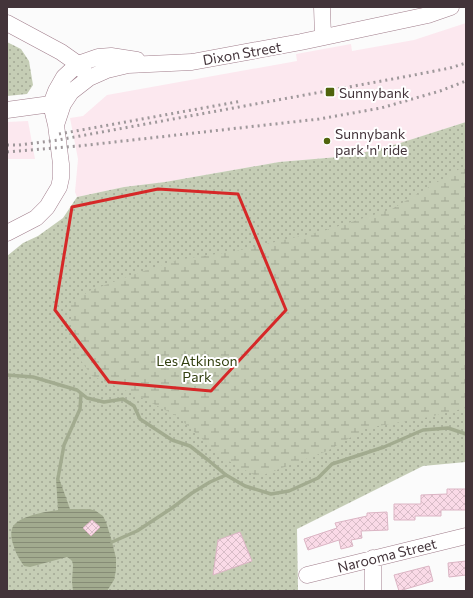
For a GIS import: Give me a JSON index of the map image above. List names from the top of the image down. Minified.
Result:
{"streets":{"street":["Dixon Street","Narooma Street"]},"parks":["Les Atkinson Park"],"places":{"transit":["Sunnybank"],"other":["Sunnybank park 'n' ride"]}}
